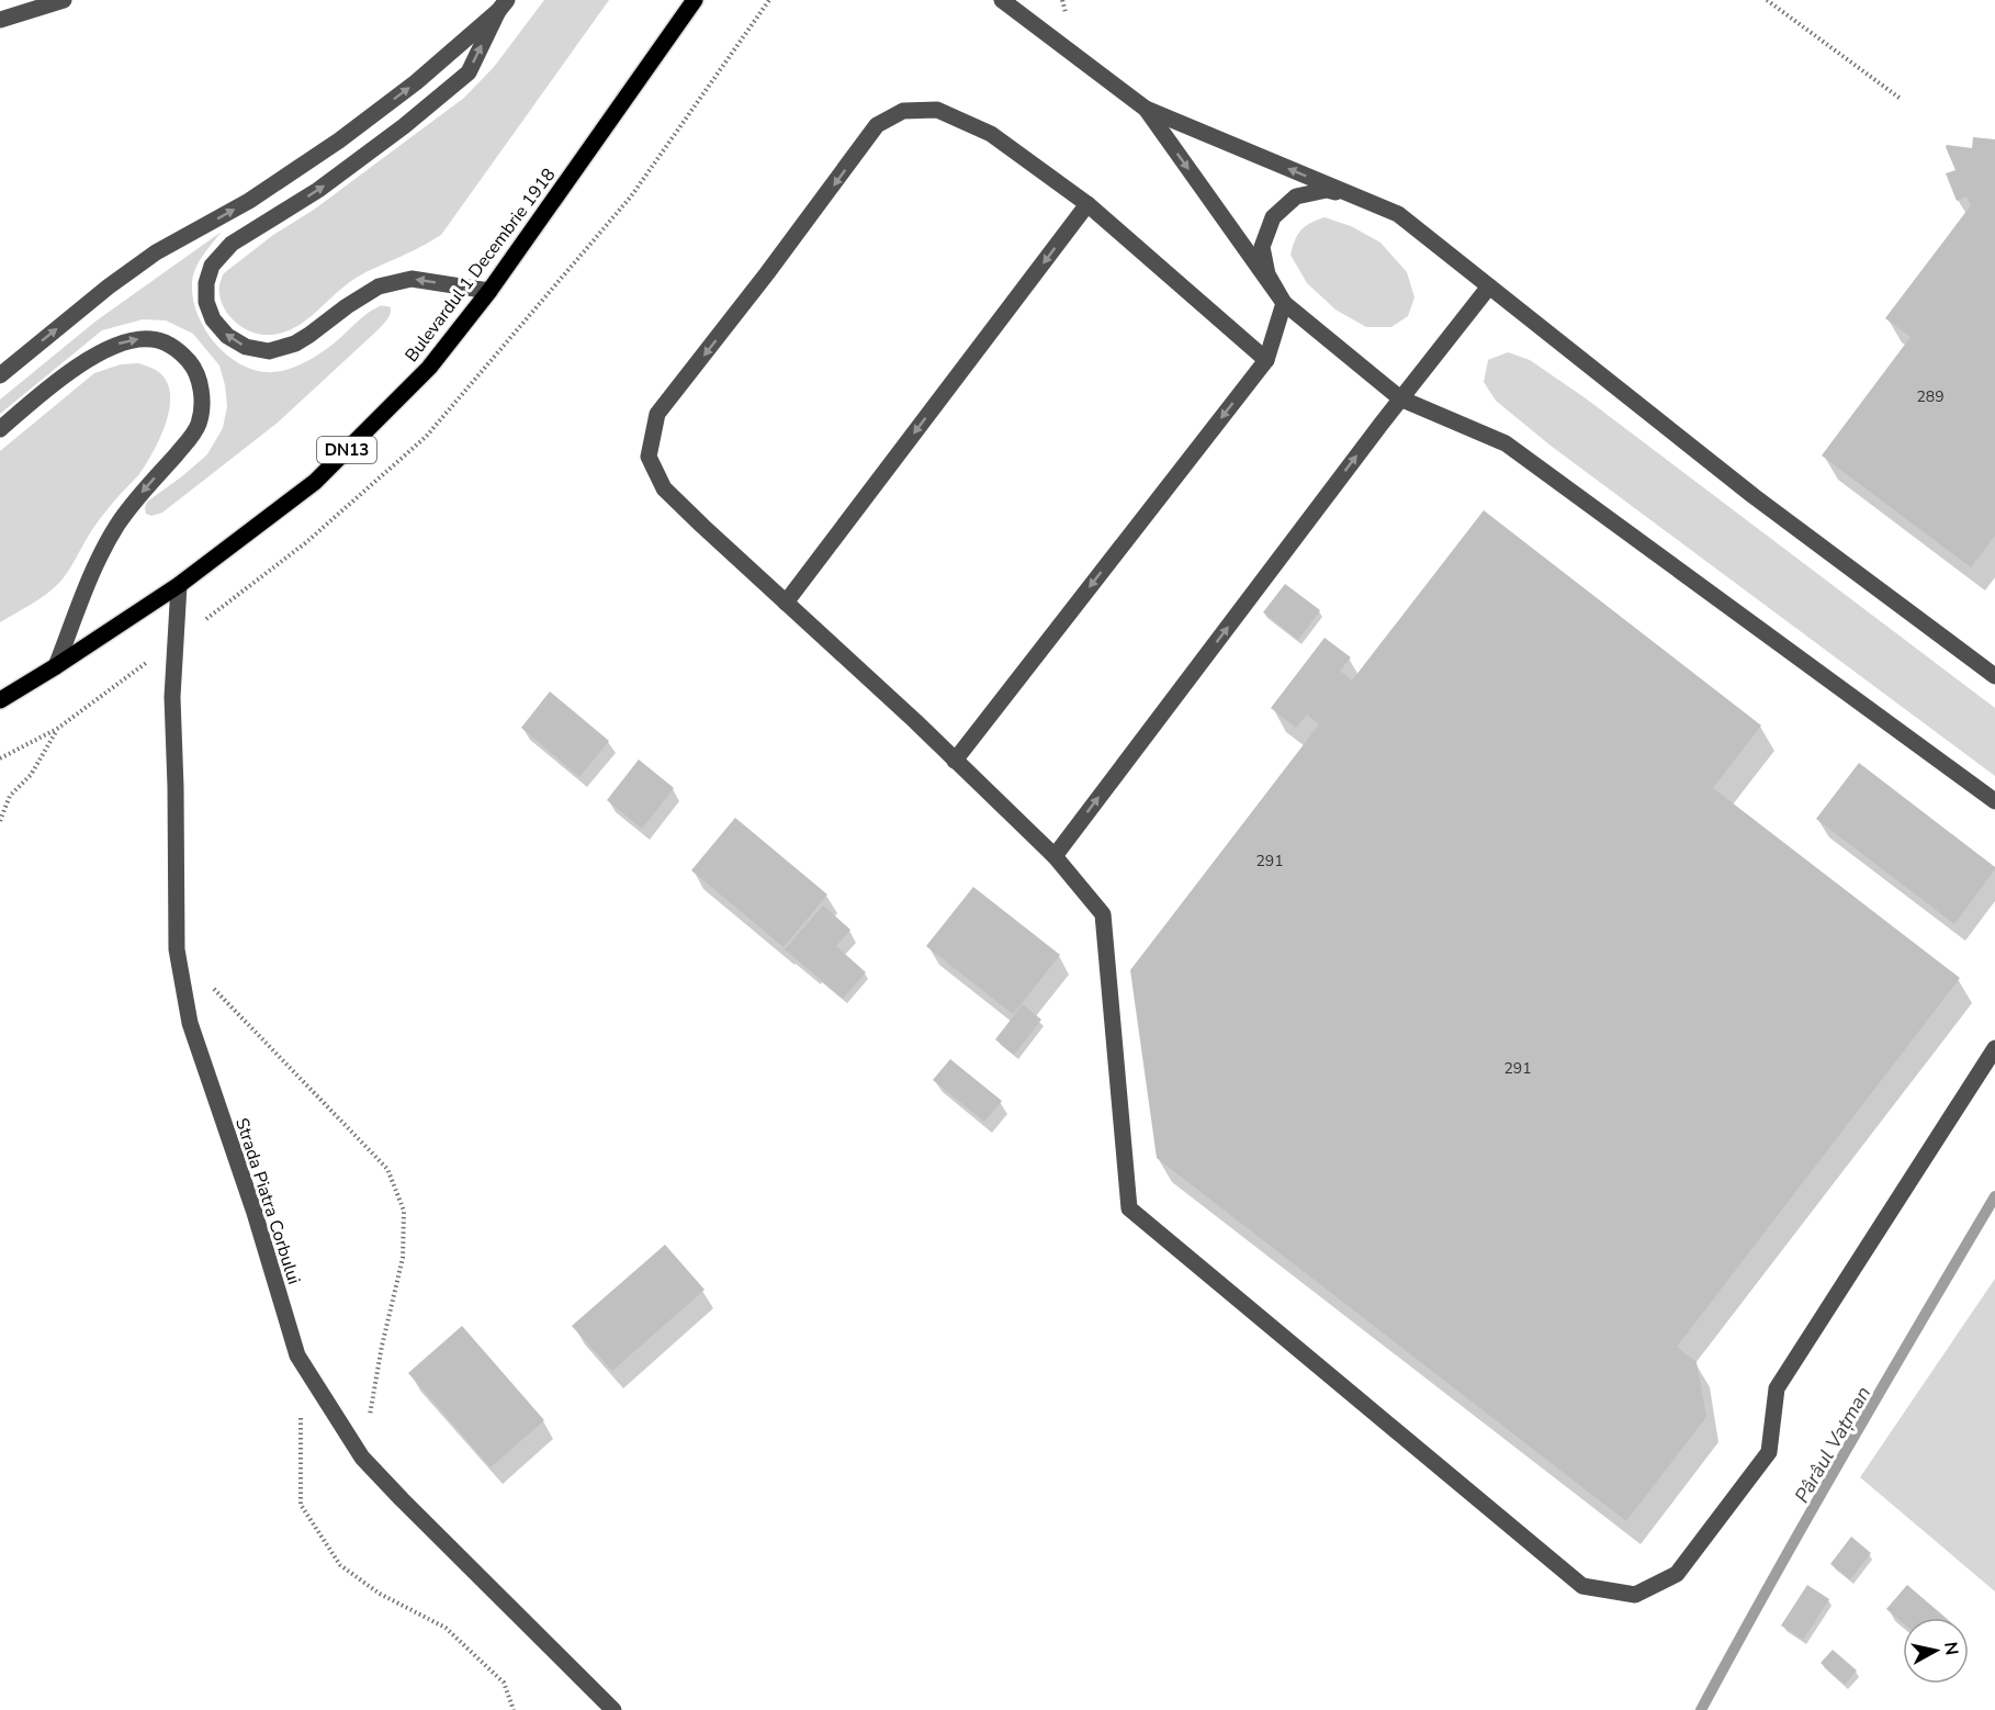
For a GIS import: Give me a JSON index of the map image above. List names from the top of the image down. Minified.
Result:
{"streets":{"main road":["Bulevardul 1 Decembrie 1918","DN13"],"street":["Strada Piatra Corbului"]},"crossings":[["Bulevardul 1 Decembrie 1918","Strada Piatra Corbului"]],"water":["Pârâul Vațman"],"house_numbers":["289","291","291"],"north":"right"}
